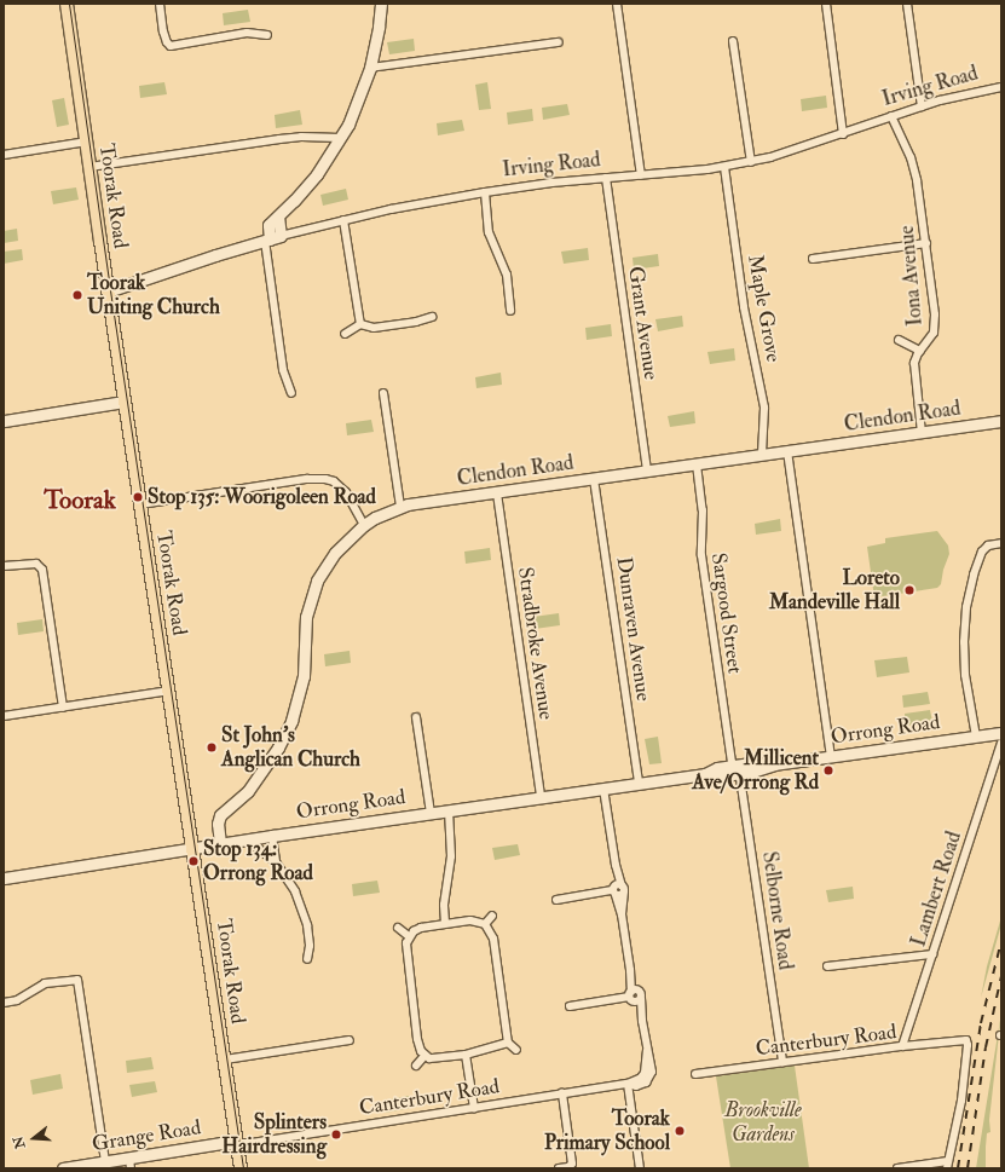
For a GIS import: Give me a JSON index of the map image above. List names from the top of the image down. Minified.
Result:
{"streets":{"main road":["Toorak Road"],"street":["Irving Road","Iona Avenue","Maple Grove","Grant Avenue","Clendon Road","Sargood Street","Dunraven Avenue","Stradbroke Avenue","Orrong Road","Lambert Road","Selborne Road","Canterbury Road","Grange Road"]},"crossings":[["Irving Road","Toorak Road"],["Irving Road","Iona Avenue"],["Irving Road","Maple Grove"],["Irving Road","Grant Avenue"],["Toorak Road","Orrong Road"],["Toorak Road","Canterbury Road"],["Toorak Road","Grange Road"],["Iona Avenue","Clendon Road"],["Maple Grove","Clendon Road"],["Grant Avenue","Clendon Road"],["Clendon Road","Sargood Street"],["Clendon Road","Dunraven Avenue"],["Clendon Road","Stradbroke Avenue"],["Clendon Road","Orrong Road"],["Sargood Street","Orrong Road"],["Sargood Street","Selborne Road"],["Dunraven Avenue","Orrong Road"],["Stradbroke Avenue","Orrong Road"],["Orrong Road","Selborne Road"],["Lambert Road","Canterbury Road"],["Selborne Road","Canterbury Road"],["Canterbury Road","Grange Road"]],"districts":["Toorak"],"parks":["Brookville Gardens"],"places":["Toorak Uniting Church","Stop 135: Woorigoleen Road","Loreto Mandeville Hall","St John's Anglican Church","Millicent Ave/Orrong Rd","Stop 134: Orrong Road","Toorak Primary School","Splinters Hairdressing"],"north":"left"}
